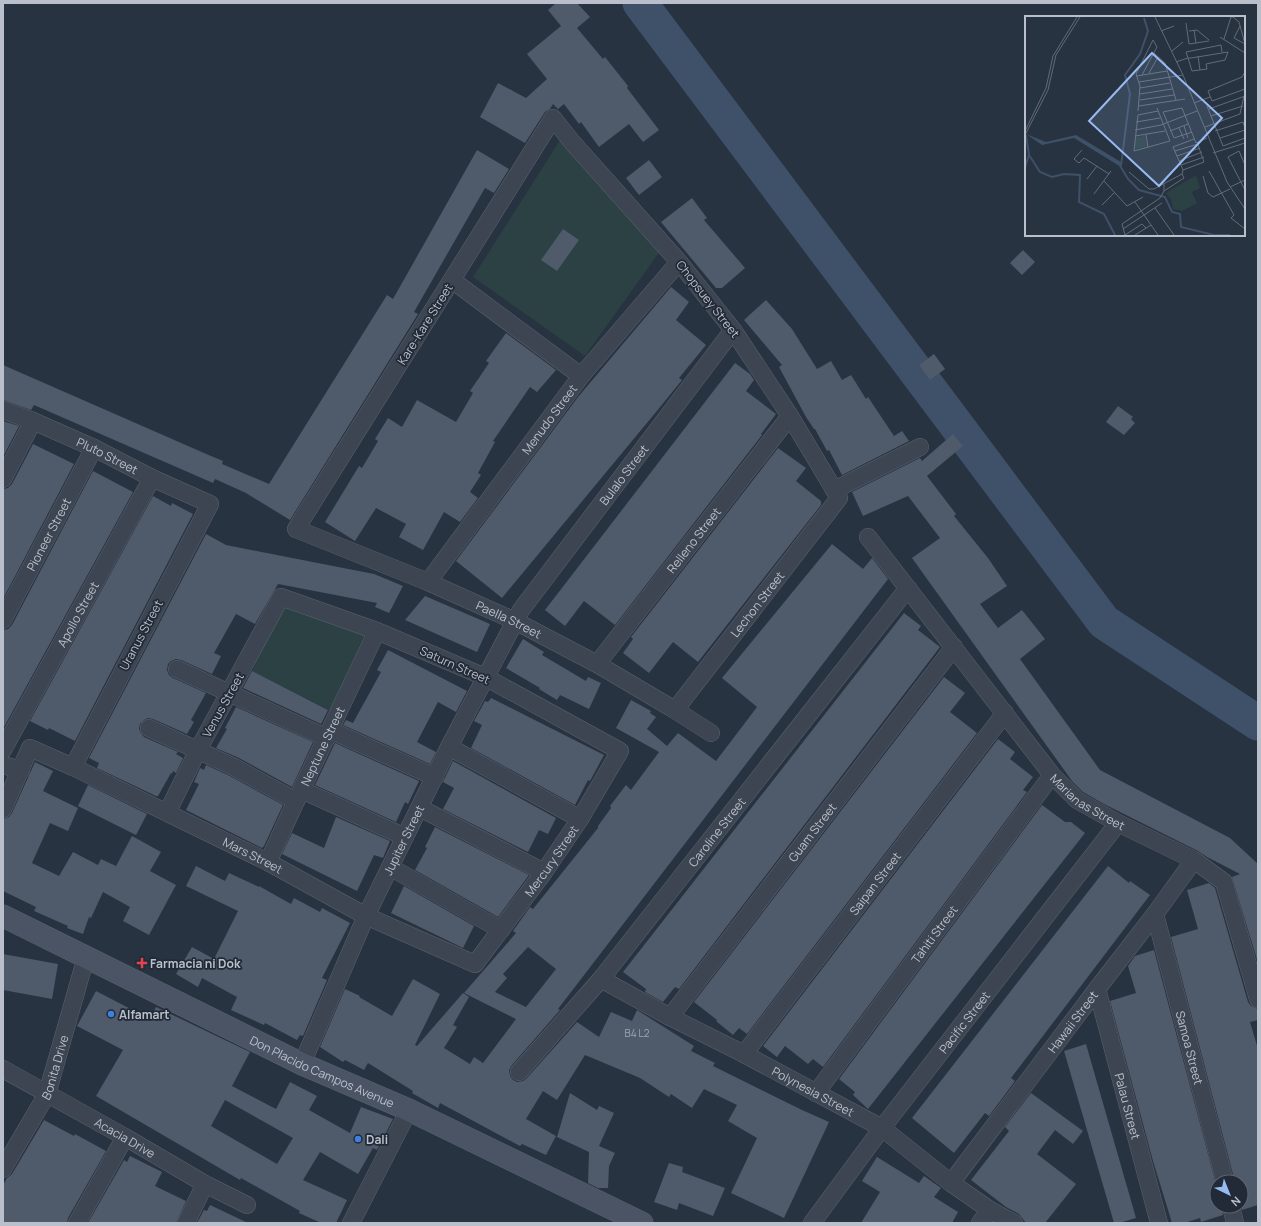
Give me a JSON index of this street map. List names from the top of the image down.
{
  "streets": {
    "main road": ["Don Placido Campos Avenue"],
    "street": [
      "Chopsuey Street",
      "Kare-Kare Street",
      "Menudo Street",
      "Pluto Street",
      "Bulalo Street",
      "Pioneer Street",
      "Relleno Street",
      "Lechon Street",
      "Apollo Street",
      "Paella Street",
      "Uranus Street",
      "Saturn Street",
      "Venus Street",
      "Neptune Street",
      "Marianas Street",
      "Caroline Street",
      "Guam Street",
      "Jupiter Street",
      "Mars Street",
      "Mercury Street",
      "Saipan Street",
      "Tahiti Street",
      "Pacific Street",
      "Hawaii Street",
      "Samoa Street",
      "Bonita Drive",
      "Polynesia Street",
      "Palau Street",
      "Acacia Drive"
    ]
  },
  "crossings": [
    ["Chopsuey Street", "Kare-Kare Street"],
    ["Chopsuey Street", "Menudo Street"],
    ["Chopsuey Street", "Bulalo Street"],
    ["Chopsuey Street", "Relleno Street"],
    ["Chopsuey Street", "Lechon Street"],
    ["Kare-Kare Street", "Paella Street"],
    ["Menudo Street", "Paella Street"],
    ["Pluto Street", "Pioneer Street"],
    ["Pluto Street", "Apollo Street"],
    ["Pluto Street", "Uranus Street"],
    ["Bulalo Street", "Paella Street"],
    ["Bulalo Street", "Jupiter Street"],
    ["Relleno Street", "Paella Street"],
    ["Lechon Street", "Paella Street"],
    ["Paella Street", "Jupiter Street"],
    ["Uranus Street", "Mars Street"],
    ["Saturn Street", "Venus Street"],
    ["Saturn Street", "Neptune Street"],
    ["Saturn Street", "Jupiter Street"],
    ["Saturn Street", "Mercury Street"],
    ["Venus Street", "Mars Street"],
    ["Neptune Street", "Mars Street"],
    ["Marianas Street", "Caroline Street"],
    ["Marianas Street", "Guam Street"],
    ["Marianas Street", "Saipan Street"],
    ["Marianas Street", "Tahiti Street"],
    ["Marianas Street", "Pacific Street"],
    ["Marianas Street", "Hawaii Street"],
    ["Caroline Street", "Polynesia Street"],
    ["Guam Street", "Polynesia Street"],
    ["Jupiter Street", "Mars Street"],
    ["Jupiter Street", "Don Placido Campos Avenue"],
    ["Mars Street", "Mercury Street"],
    ["Saipan Street", "Polynesia Street"],
    ["Tahiti Street", "Polynesia Street"],
    ["Pacific Street", "Polynesia Street"],
    ["Hawaii Street", "Samoa Street"],
    ["Hawaii Street", "Polynesia Street"],
    ["Hawaii Street", "Palau Street"],
    ["Bonita Drive", "Don Placido Campos Avenue"],
    ["Bonita Drive", "Acacia Drive"]
  ],
  "places": {
    "health": ["Farmacia ni Dok"],
    "other": ["Alfamart", "Dali"]
  },
  "house_numbers": ["B4 L2"],
  "north": "bottom right"
}
